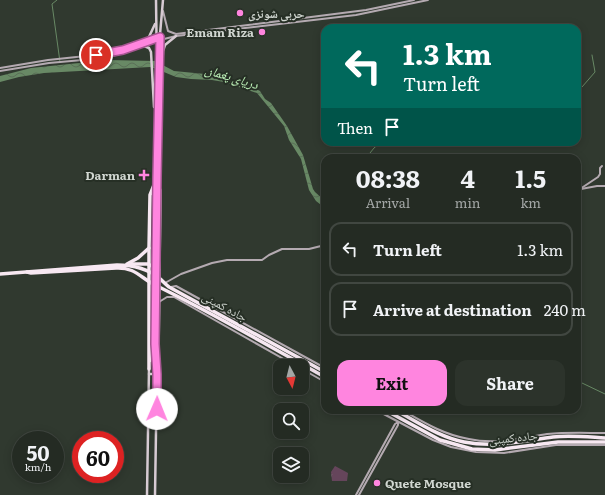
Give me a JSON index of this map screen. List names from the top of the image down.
{
  "streets": {
    "highway": ["جاده کمپنی"]
  },
  "water": ["دریای پغمان"],
  "places": {
    "other": ["حربی شونزی", "Emam Riza", "Quete Mosque"],
    "health": ["Darman"]
  },
  "north": "bottom",
  "page": {
    "turn": ["1.3 km", "Turn left"],
    "then": "Then",
    "eta": [
      "08:38",
      "Arrival",
      "4",
      "min",
      "1.5",
      "km"
    ],
    "list": [
      {
        "name": "Turn left",
        "value": "1.3 km"
      },
      {
        "name": "Arrive at destination",
        "value": "240 m"
      }
    ],
    "buttons": ["Exit", "Share"],
    "speed": "50 km/h",
    "limit": "60"
  }
}
